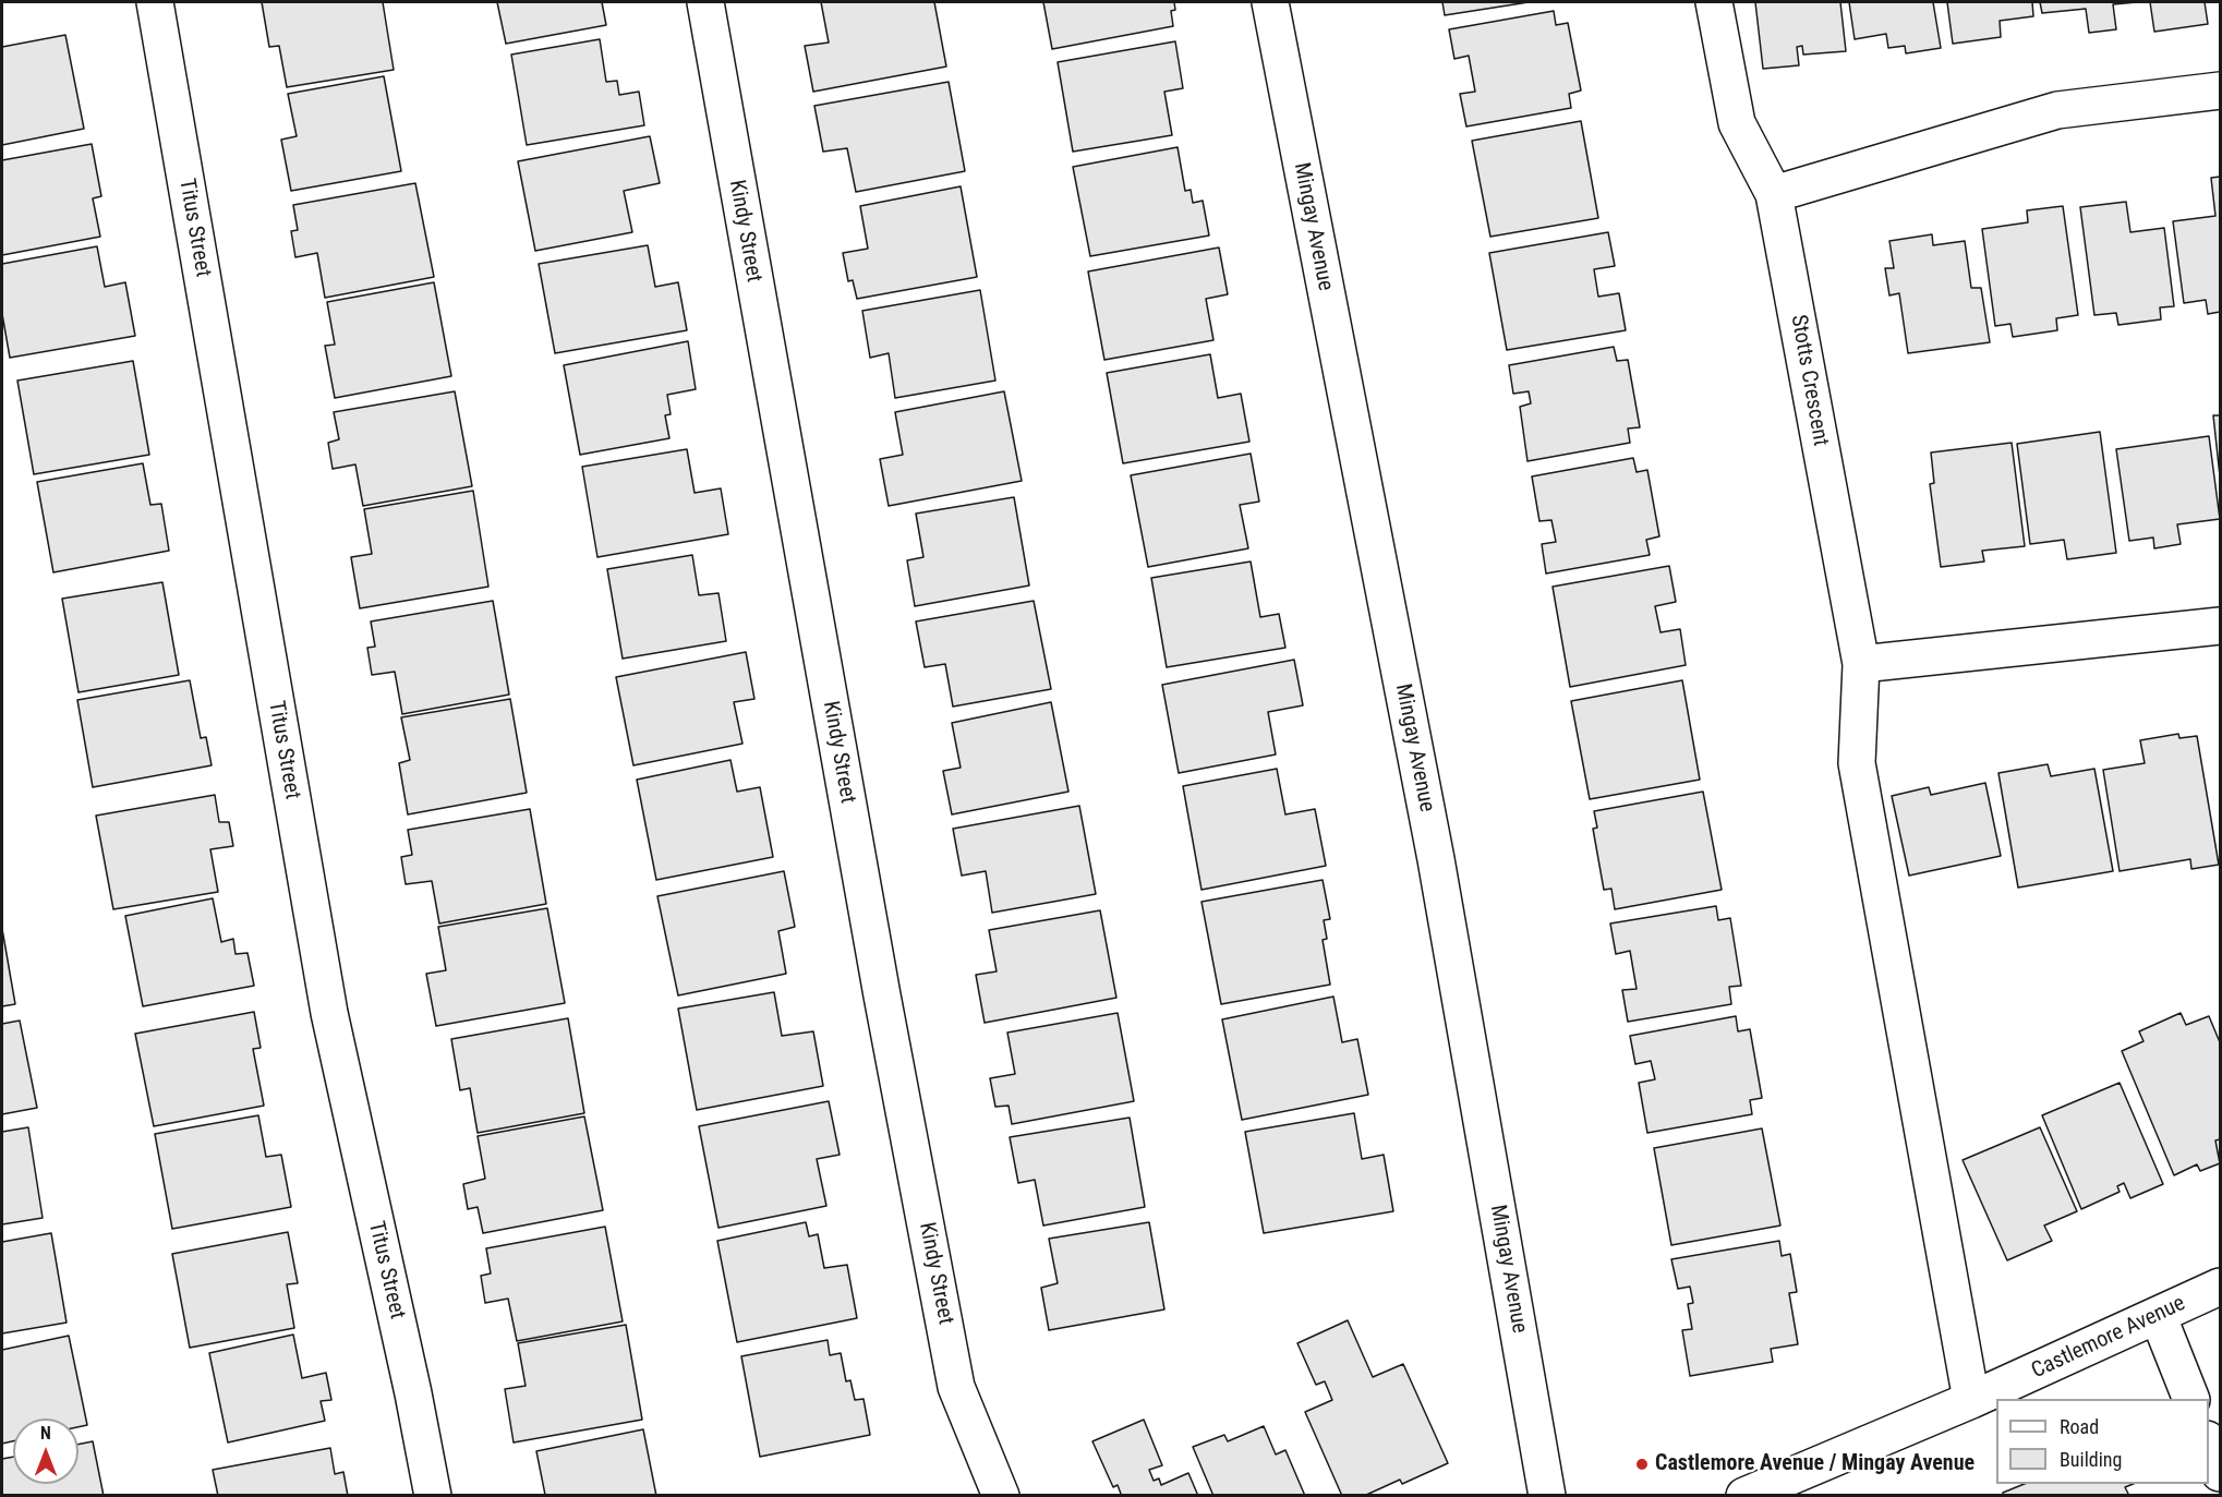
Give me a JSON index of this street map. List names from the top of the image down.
{
  "streets": {
    "street": [
      "Mingay Avenue",
      "Titus Street",
      "Kindy Street",
      "Stotts Crescent",
      "Castlemore Avenue"
    ]
  },
  "crossings": [
    ["Stotts Crescent", "Castlemore Avenue"]
  ],
  "places": ["Castlemore Avenue / Mingay Avenue"],
  "legend": ["Road", "Building"],
  "north": "top"
}
